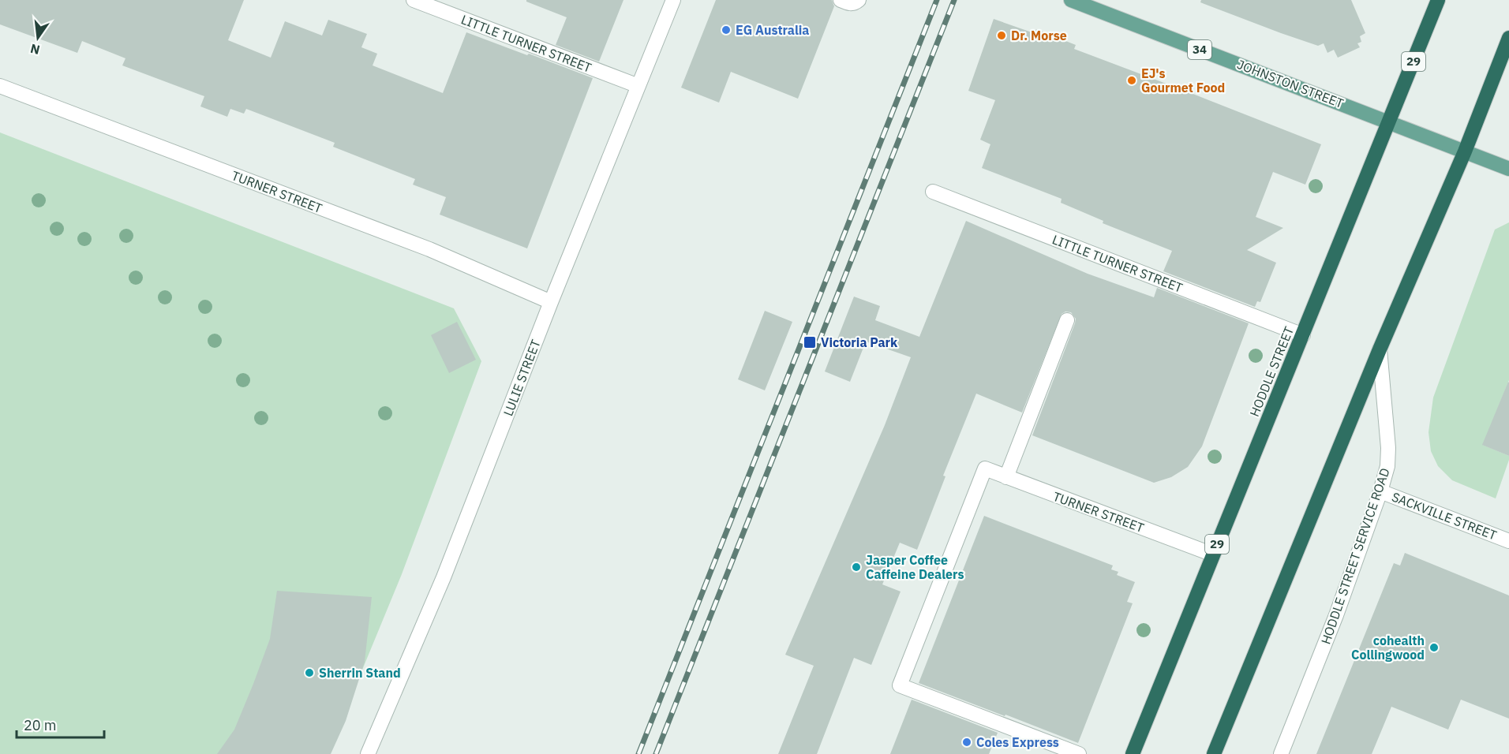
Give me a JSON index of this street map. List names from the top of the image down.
{
  "streets": {
    "highway": ["29", "HODDLE STREET"],
    "main road": ["34", "JOHNSTON STREET"],
    "street": [
      "LITTLE TURNER STREET",
      "TURNER STREET",
      "LULIE STREET",
      "SACKVILLE STREET",
      "HODDLE STREET SERVICE ROAD"
    ]
  },
  "crossings": [
    ["LITTLE TURNER STREET", "HODDLE STREET"],
    ["LITTLE TURNER STREET", "LULIE STREET"],
    ["JOHNSTON STREET", "HODDLE STREET"],
    ["TURNER STREET", "HODDLE STREET"],
    ["TURNER STREET", "LULIE STREET"],
    ["SACKVILLE STREET", "HODDLE STREET SERVICE ROAD"]
  ],
  "places": {
    "other": [
      "EG Australia",
      "Dr. Morse",
      "EJ's Gourmet Food",
      "Jasper Coffee Caffeine Dealers",
      "cohealth Collingwood",
      "Sherrin Stand",
      "Coles Express"
    ],
    "transit": ["Victoria Park"]
  },
  "scale_bar": "20 m",
  "north": "bottom"
}
